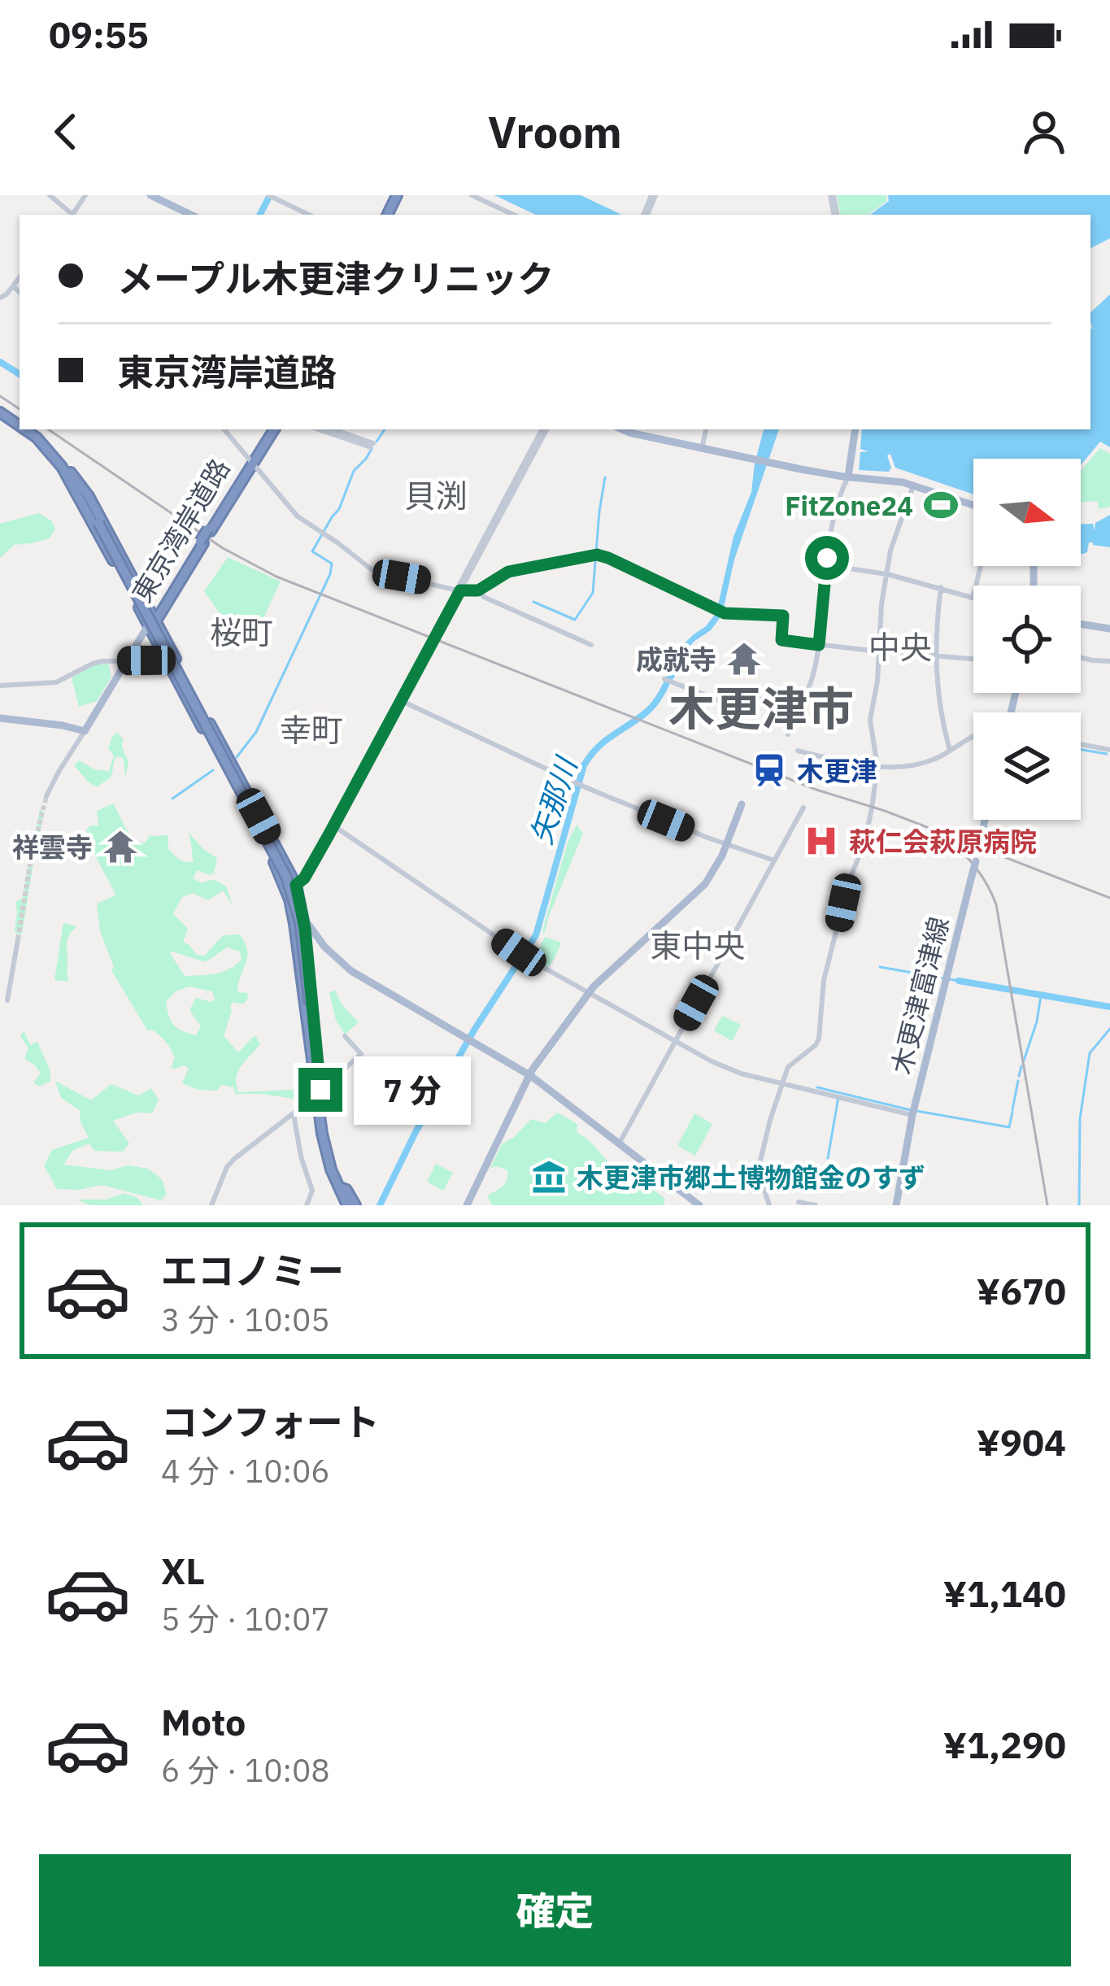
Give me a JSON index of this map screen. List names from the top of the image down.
{
  "streets": {
    "highway": ["東京湾岸道路"],
    "main road": ["木更津富津線"]
  },
  "districts": [
    "貝渕",
    "桜町",
    "中央",
    "木更津市",
    "幸町",
    "東中央"
  ],
  "water": ["矢那川"],
  "places": {
    "sports": ["FitZone24"],
    "temple": ["成就寺", "祥雲寺"],
    "station": ["木更津"],
    "hospital": ["萩仁会萩原病院"],
    "museum": ["木更津市郷土博物館金のすず"]
  },
  "north": "right",
  "page": {
    "status": "09:55",
    "header": "Vroom",
    "banner": ["メープル木更津クリニック", "東京湾岸道路"],
    "bubble": "7 分",
    "list": [
      {
        "name": "エコノミー",
        "note": "3 分 · 10:05",
        "value": "¥670"
      },
      {
        "name": "コンフォート",
        "note": "4 分 · 10:06",
        "value": "¥904"
      },
      {
        "name": "XL",
        "note": "5 分 · 10:07",
        "value": "¥1,140"
      },
      {
        "name": "Moto",
        "note": "6 分 · 10:08",
        "value": "¥1,290"
      }
    ],
    "buttons": "確定"
  }
}
